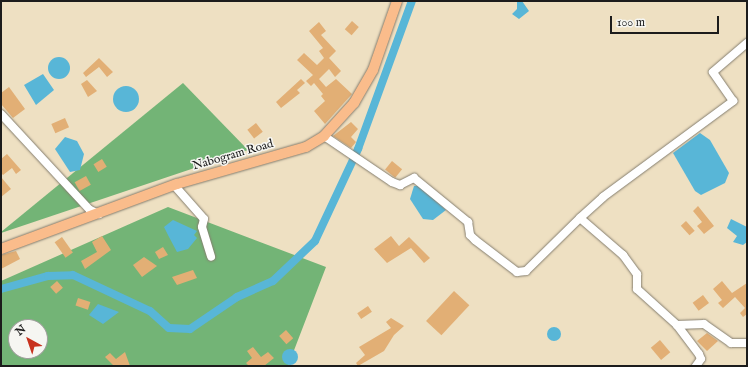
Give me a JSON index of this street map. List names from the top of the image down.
{
  "streets": {
    "main road": ["Nabogram Road"]
  },
  "scale_bar": "100 m",
  "north": "top left"
}
